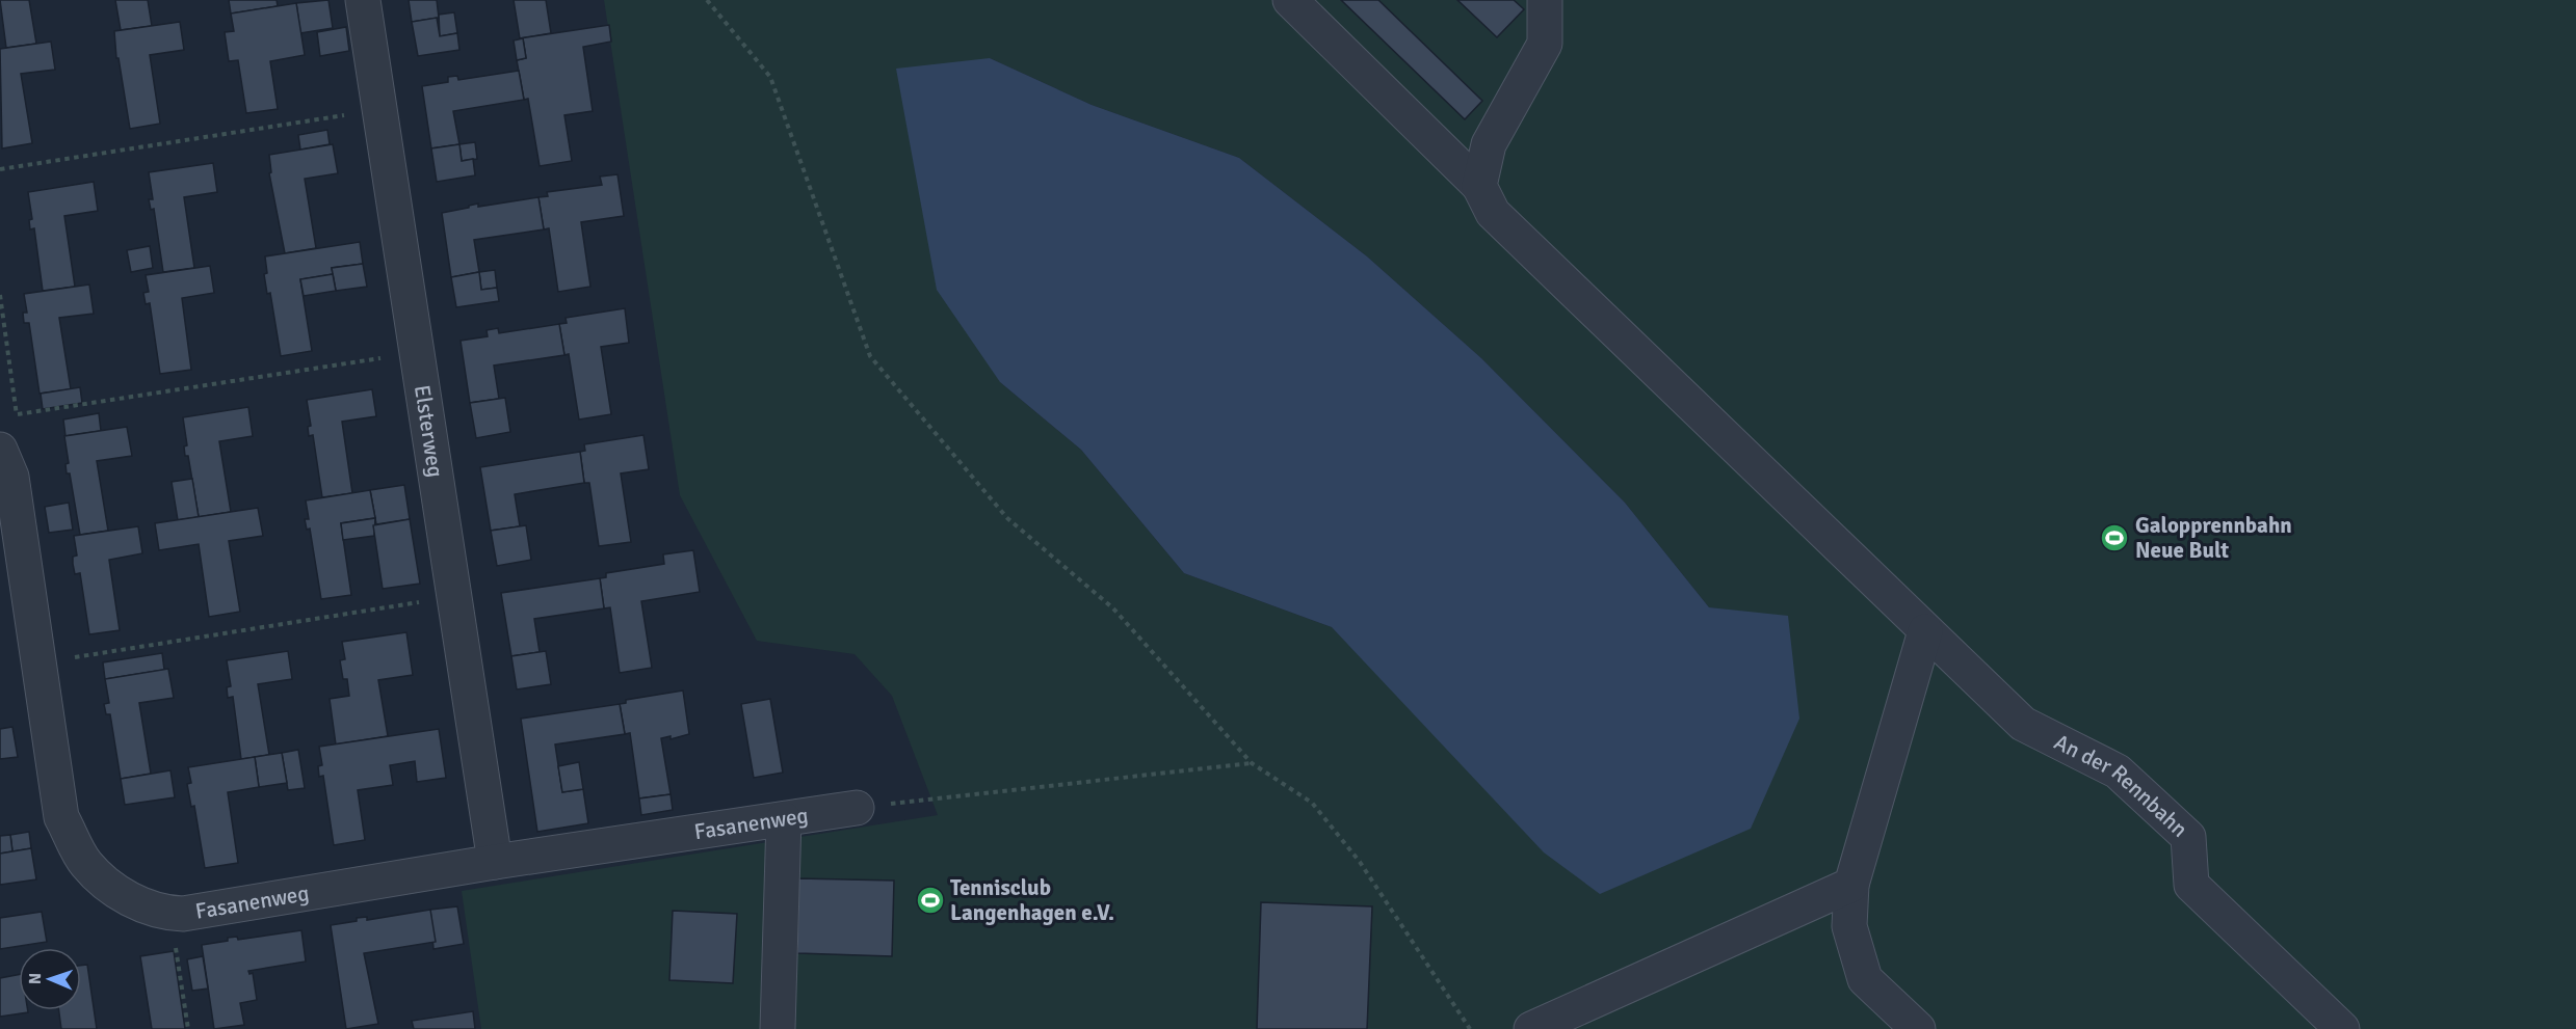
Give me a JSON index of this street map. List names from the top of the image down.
{
  "streets": {
    "street": ["Elsterweg", "An der Rennbahn", "Fasanenweg"]
  },
  "crossings": [
    ["Elsterweg", "Fasanenweg"]
  ],
  "places": {
    "sports": ["Galopprennbahn Neue Bult", "Tennisclub Langenhagen e.V."]
  },
  "north": "left"
}
